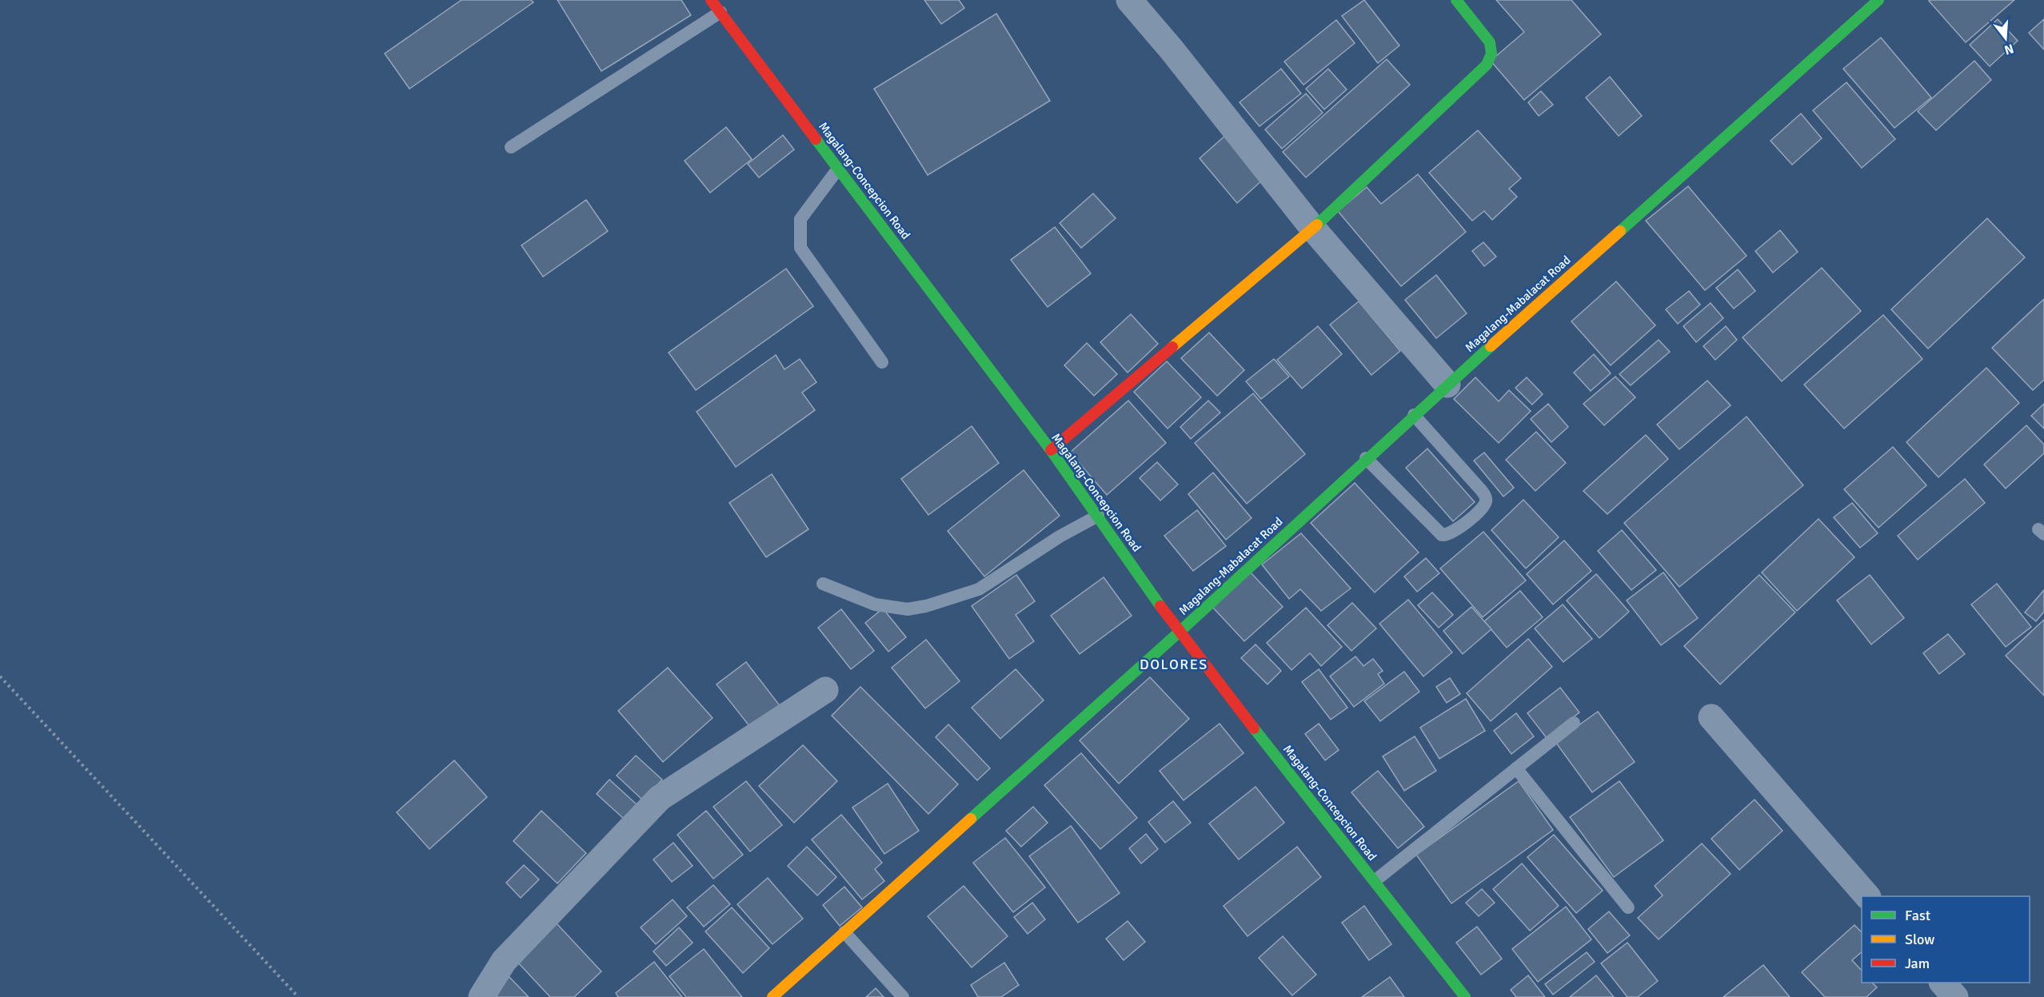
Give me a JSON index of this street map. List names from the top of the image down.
{
  "streets": {
    "main road": ["Magalang-Concepcion Road", "Magalang-Mabalacat Road"]
  },
  "crossings": [
    ["Magalang-Concepcion Road", "Magalang-Mabalacat Road"]
  ],
  "districts": ["DOLORES"],
  "legend": ["Fast", "Slow", "Jam"],
  "north": "bottom"
}
